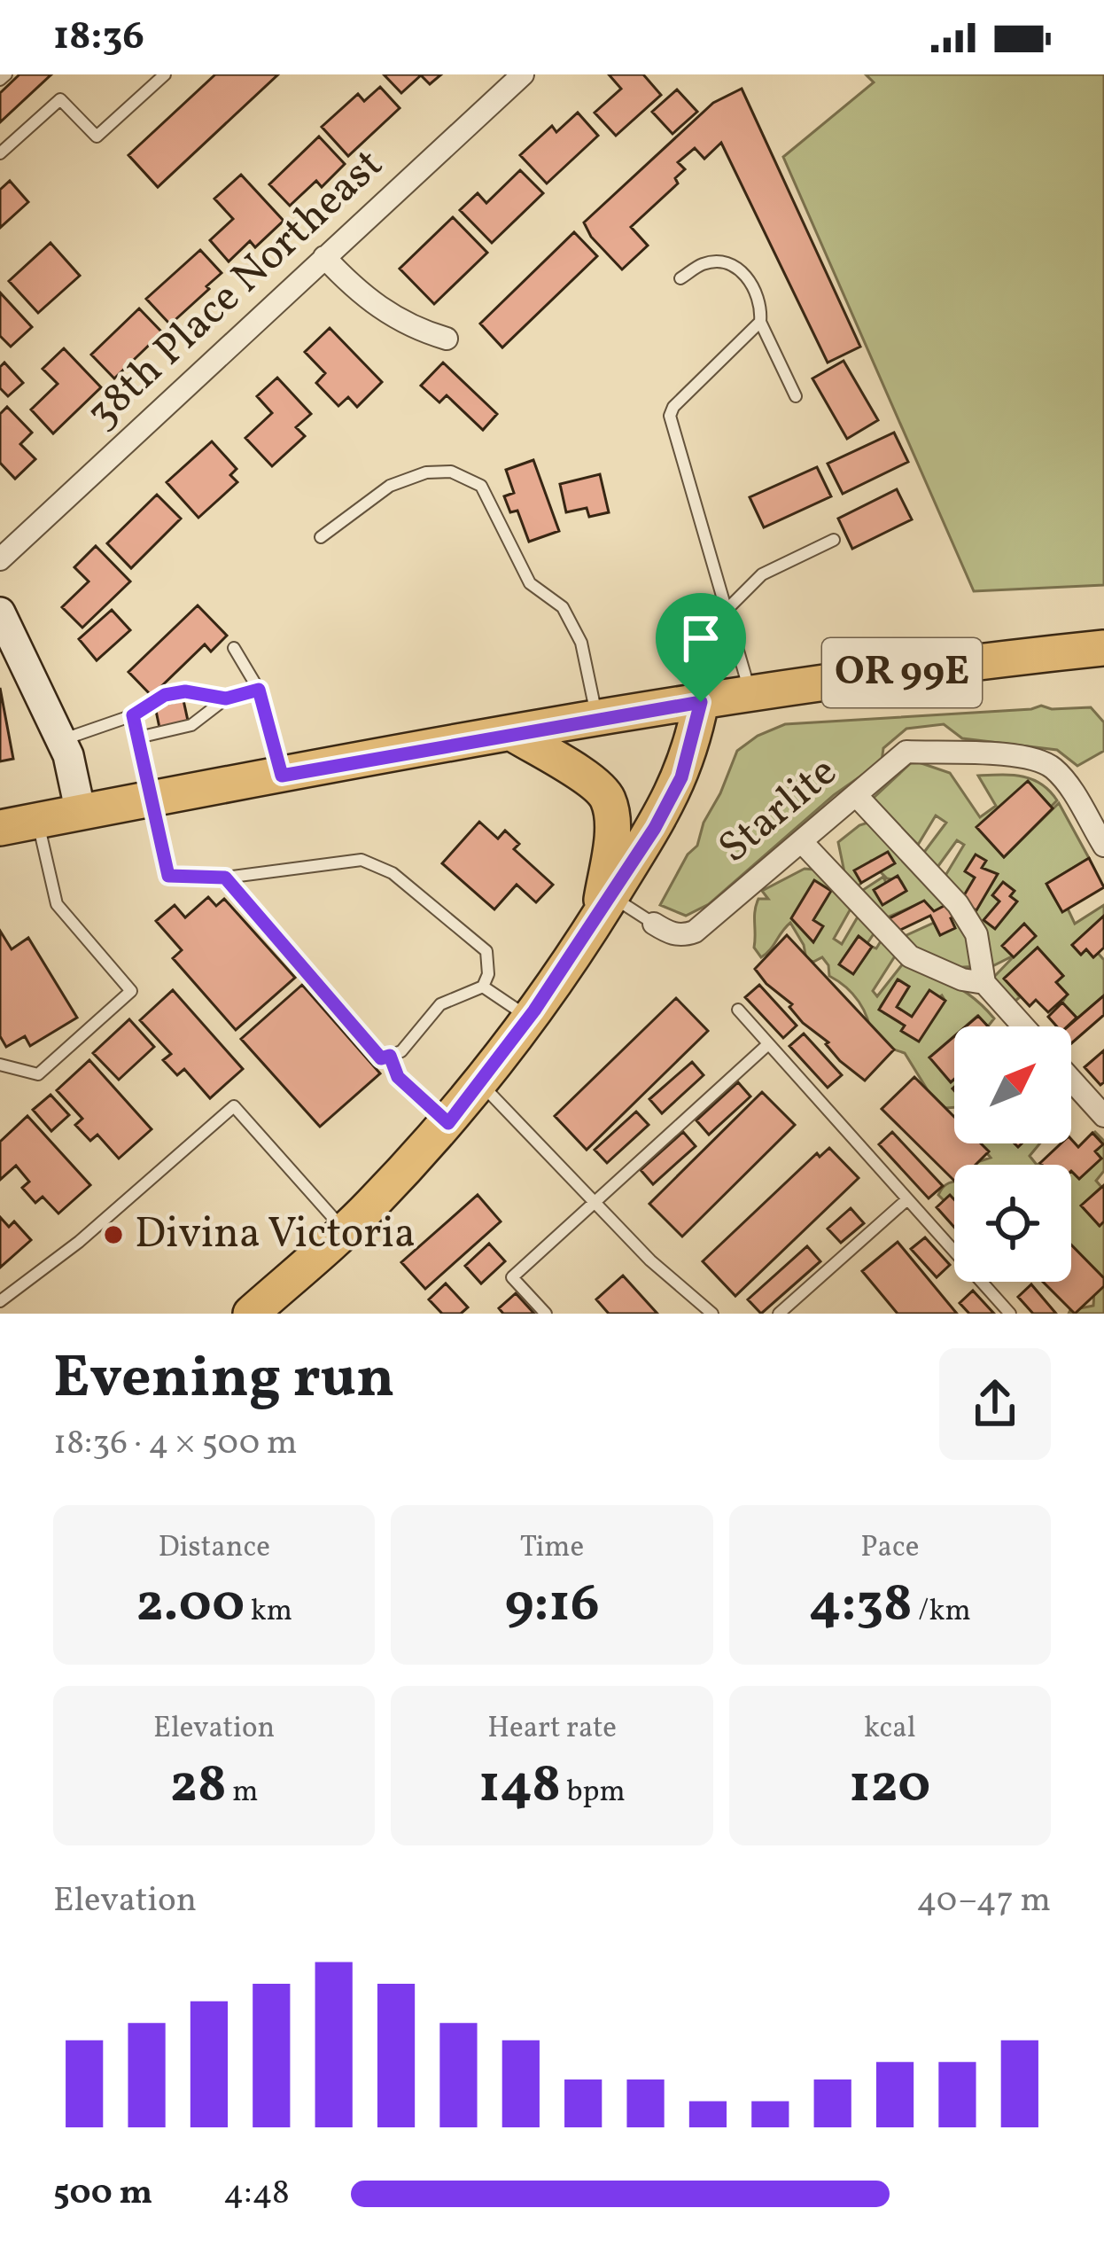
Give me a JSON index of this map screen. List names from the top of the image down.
{
  "streets": {
    "main road": ["OR 99E"],
    "street": ["38th Place Northeast", "Starlite"]
  },
  "places": ["Divina Victoria"],
  "north": "top right",
  "page": {
    "status": "18:36",
    "heading": ["Evening run", "18:36 · 4 × 500 m"],
    "stats": [
      ["Distance", "2.00 km"],
      ["Time", "9:16"],
      ["Pace", "4:38 /km"],
      ["Elevation", "28 m"],
      ["Heart rate", "148 bpm"],
      ["kcal", "120"]
    ],
    "chart": ["Elevation", "40–47 m"],
    "list": [
      {
        "name": "500 m",
        "note": "4:48"
      }
    ]
  }
}
